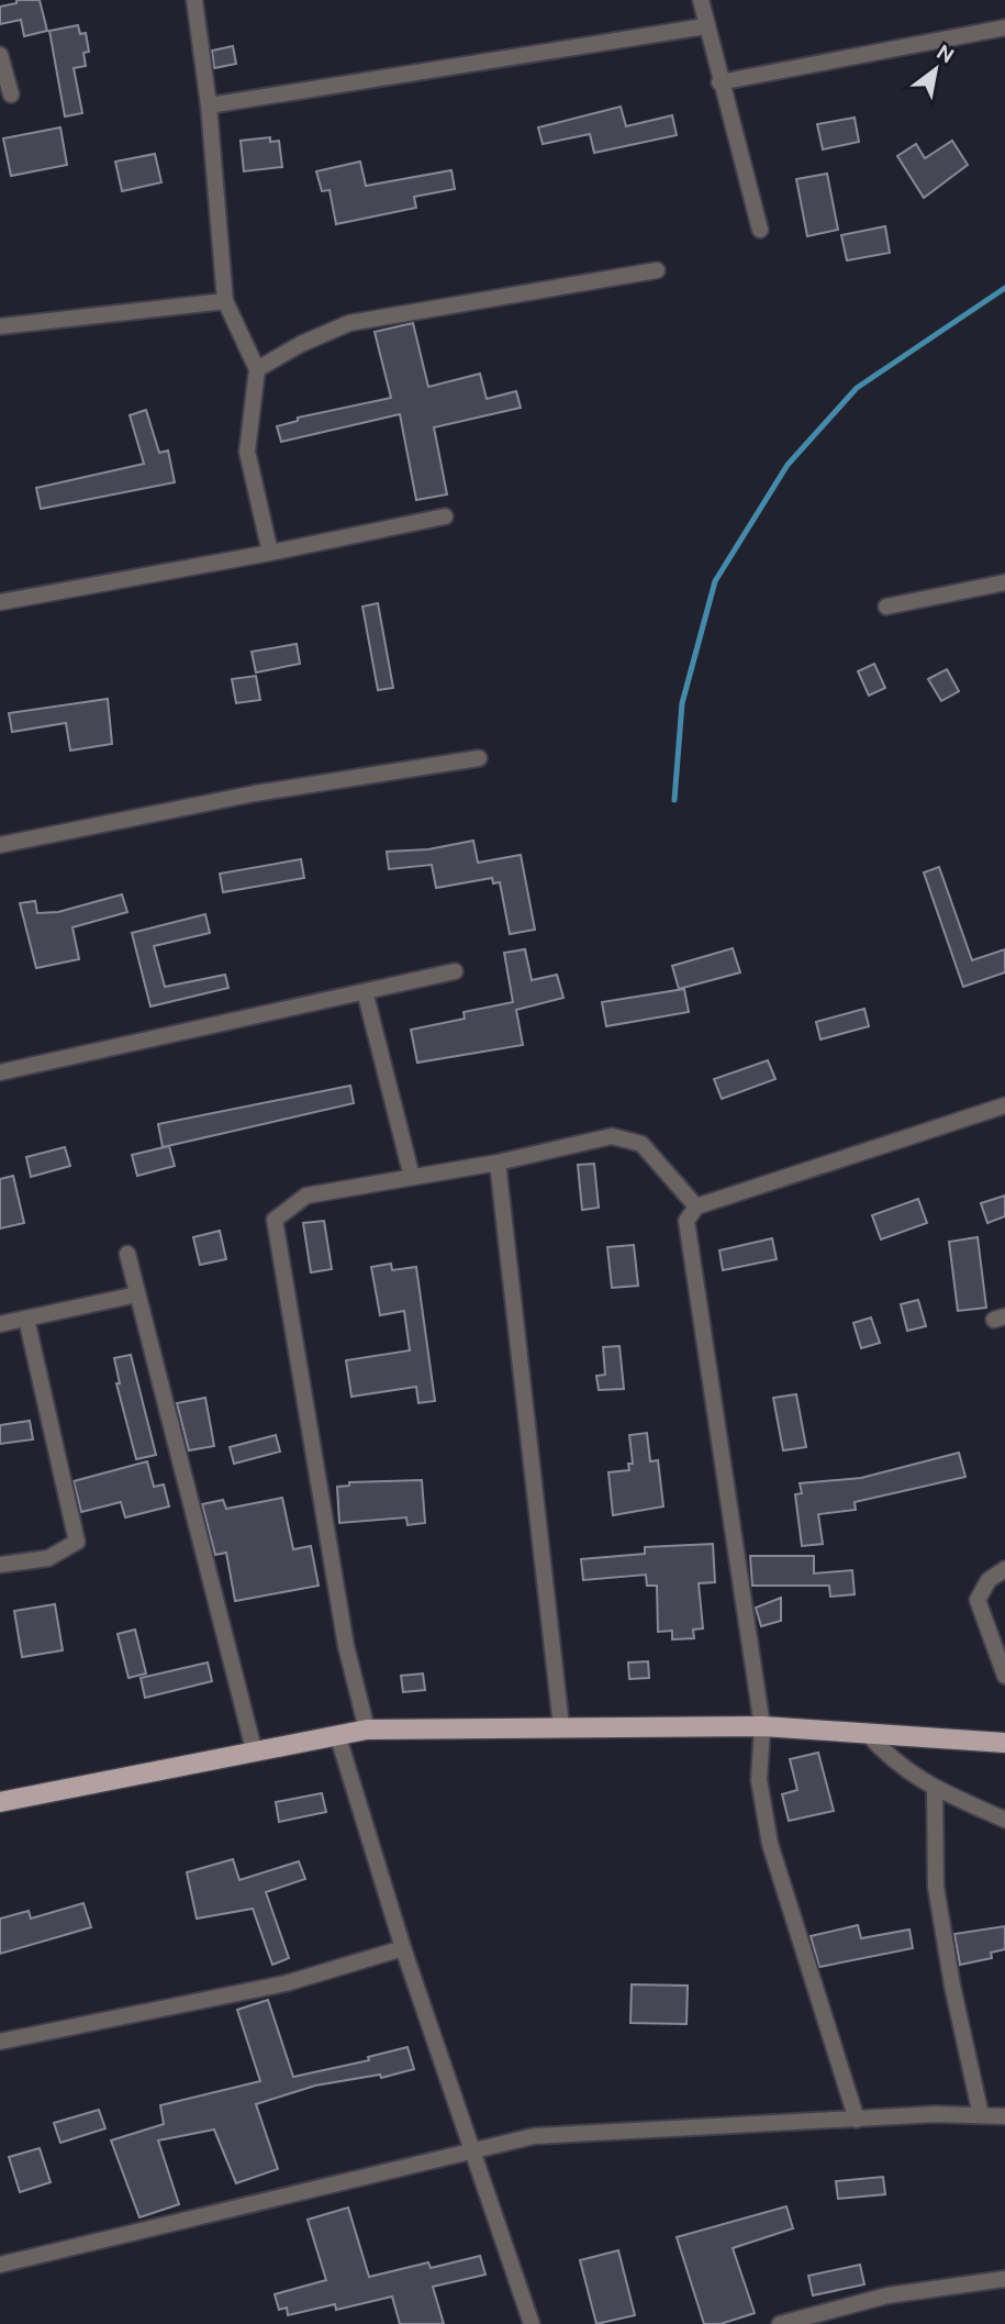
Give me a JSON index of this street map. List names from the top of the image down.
{
  "north": "top right"
}
